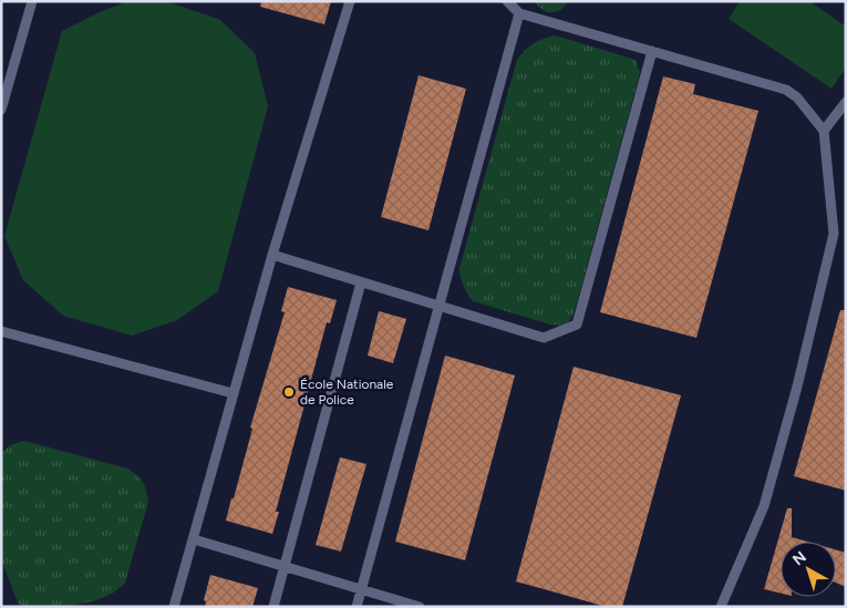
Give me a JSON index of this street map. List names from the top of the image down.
{
  "places": ["École Nationale de Police"],
  "north": "top left"
}
